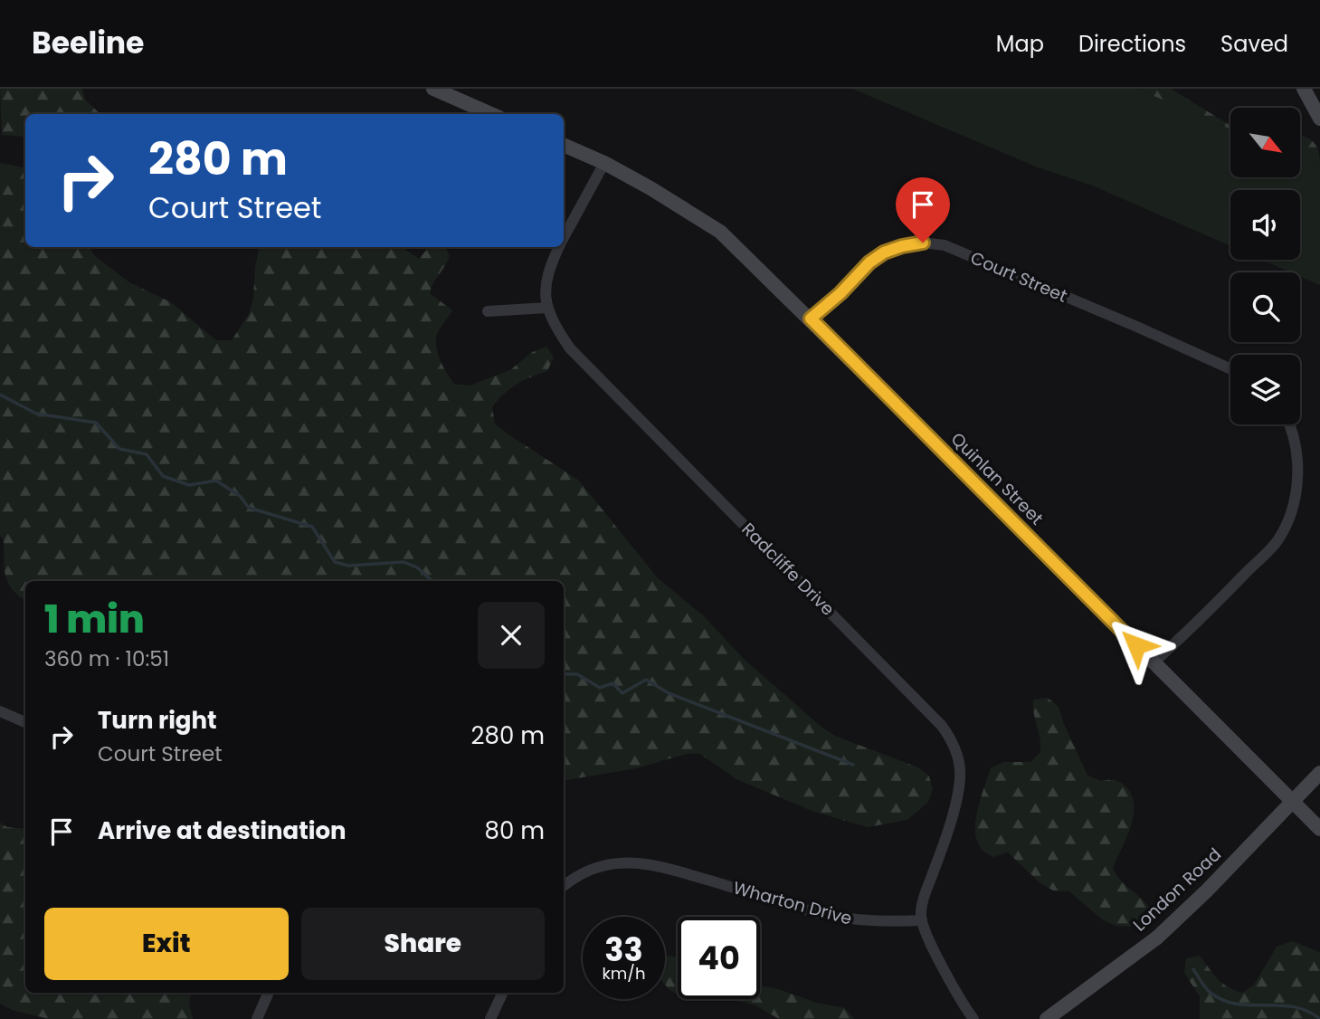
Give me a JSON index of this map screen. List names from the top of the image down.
{
  "streets": {
    "street": [
      "Court Street",
      "Quinlan Street",
      "Radcliffe Drive",
      "London Road",
      "Wharton Drive"
    ]
  },
  "crossings": [
    ["Court Street", "Quinlan Street"],
    ["Quinlan Street", "Radcliffe Drive"],
    ["Quinlan Street", "London Road"],
    ["Radcliffe Drive", "Wharton Drive"]
  ],
  "north": "bottom right",
  "page": {
    "header": "Beeline",
    "nav": ["Map", "Directions", "Saved"],
    "turn": ["280 m", "Court Street"],
    "heading": ["1 min", "360 m · 10:51"],
    "list": [
      {
        "name": "Turn right",
        "note": "Court Street",
        "value": "280 m"
      },
      {
        "name": "Arrive at destination",
        "value": "80 m"
      }
    ],
    "buttons": ["Exit", "Share"],
    "speed": "33 km/h",
    "limit": "40"
  }
}
